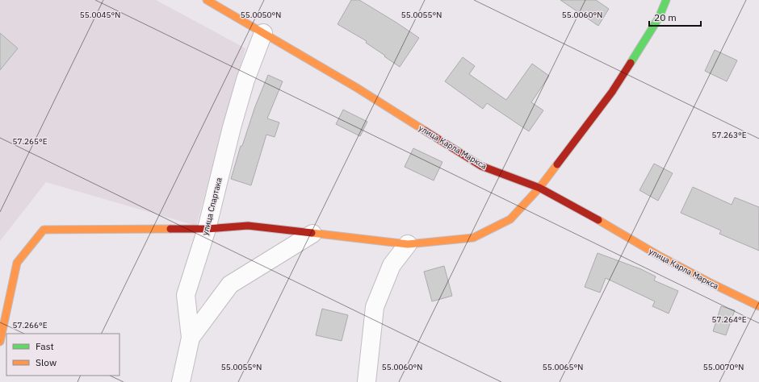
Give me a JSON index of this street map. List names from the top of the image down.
{
  "streets": {
    "street": ["улица Карла Маркса", "улица Спартака"]
  },
  "crossings": [
    ["улица Карла Маркса", "улица Спартака"]
  ],
  "legend": ["Fast", "Slow"],
  "scale_bar": "20 m",
  "coordinates": [
    "55.0055°N",
    "55.0045°N",
    "55.0050°N",
    "55.0060°N",
    "57.263°E",
    "57.265°E",
    "57.264°E",
    "57.266°E",
    "55.0065°N",
    "55.0070°N"
  ]
}
